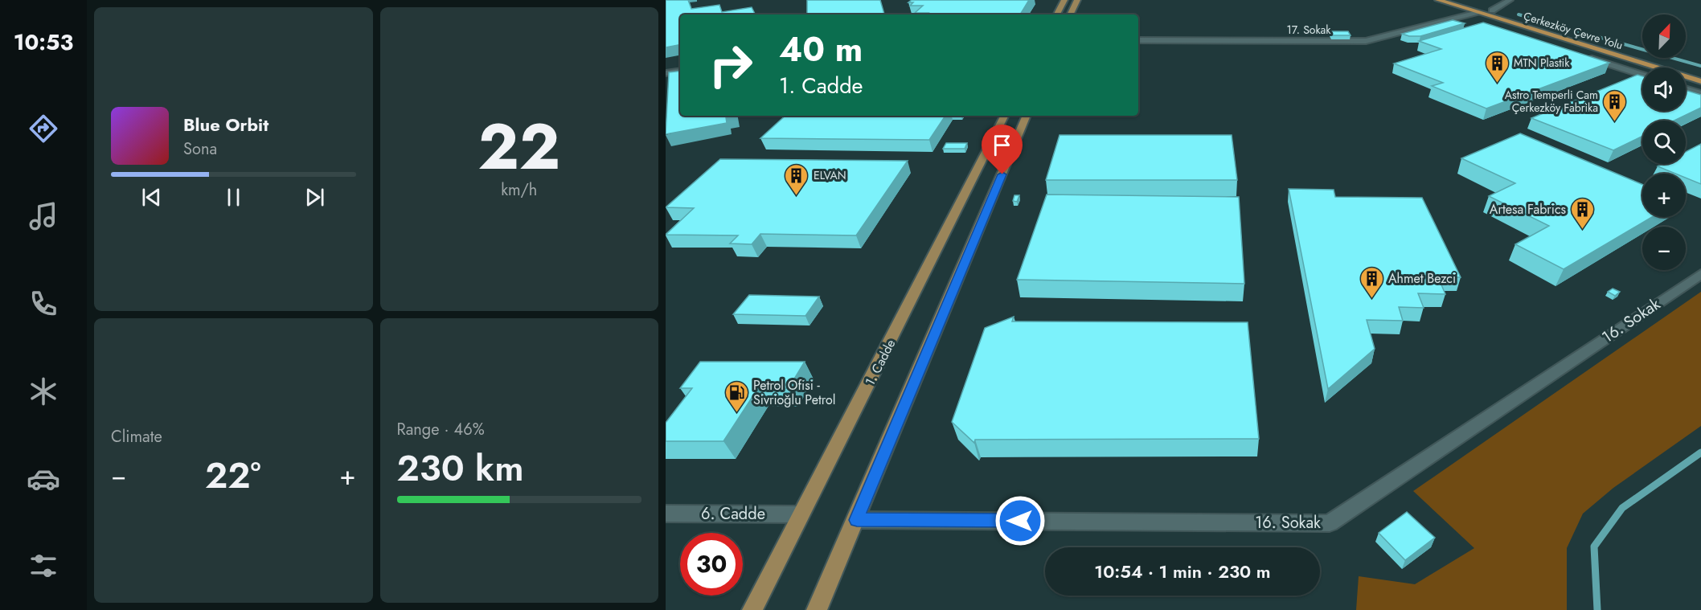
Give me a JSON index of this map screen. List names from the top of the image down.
{
  "streets": {
    "highway": ["Çerkezköy Çevre Yolu"],
    "main road": ["1. Cadde"],
    "street": ["17. Sokak", "16. Sokak", "6. Cadde"]
  },
  "crossings": [
    ["17. Sokak", "Çerkezköy Çevre Yolu"],
    ["1. Cadde", "6. Cadde"]
  ],
  "places": {
    "building": [
      "MTN Plastik",
      "Astro Temperli Cam Çerkezköy Fabrika",
      "ELVAN",
      "Artesa Fabrics",
      "Ahmet Bezci"
    ],
    "fuel station": ["Petrol Ofisi - Sivrioğlu Petrol"]
  },
  "north": "top right",
  "page": {
    "tabs": "10:53",
    "tile": [
      ["22", "km/h"],
      "Climate",
      ["Range · 46%", "230 km"]
    ],
    "map_buttons": ["+", "−"],
    "turn": ["40 m", "1. Cadde"],
    "song": ["Blue Orbit", "Sona"],
    "heat": ["−", "22°", "+"],
    "limit": "30",
    "trip": "10:54 · 1 min · 230 m"
  }
}
